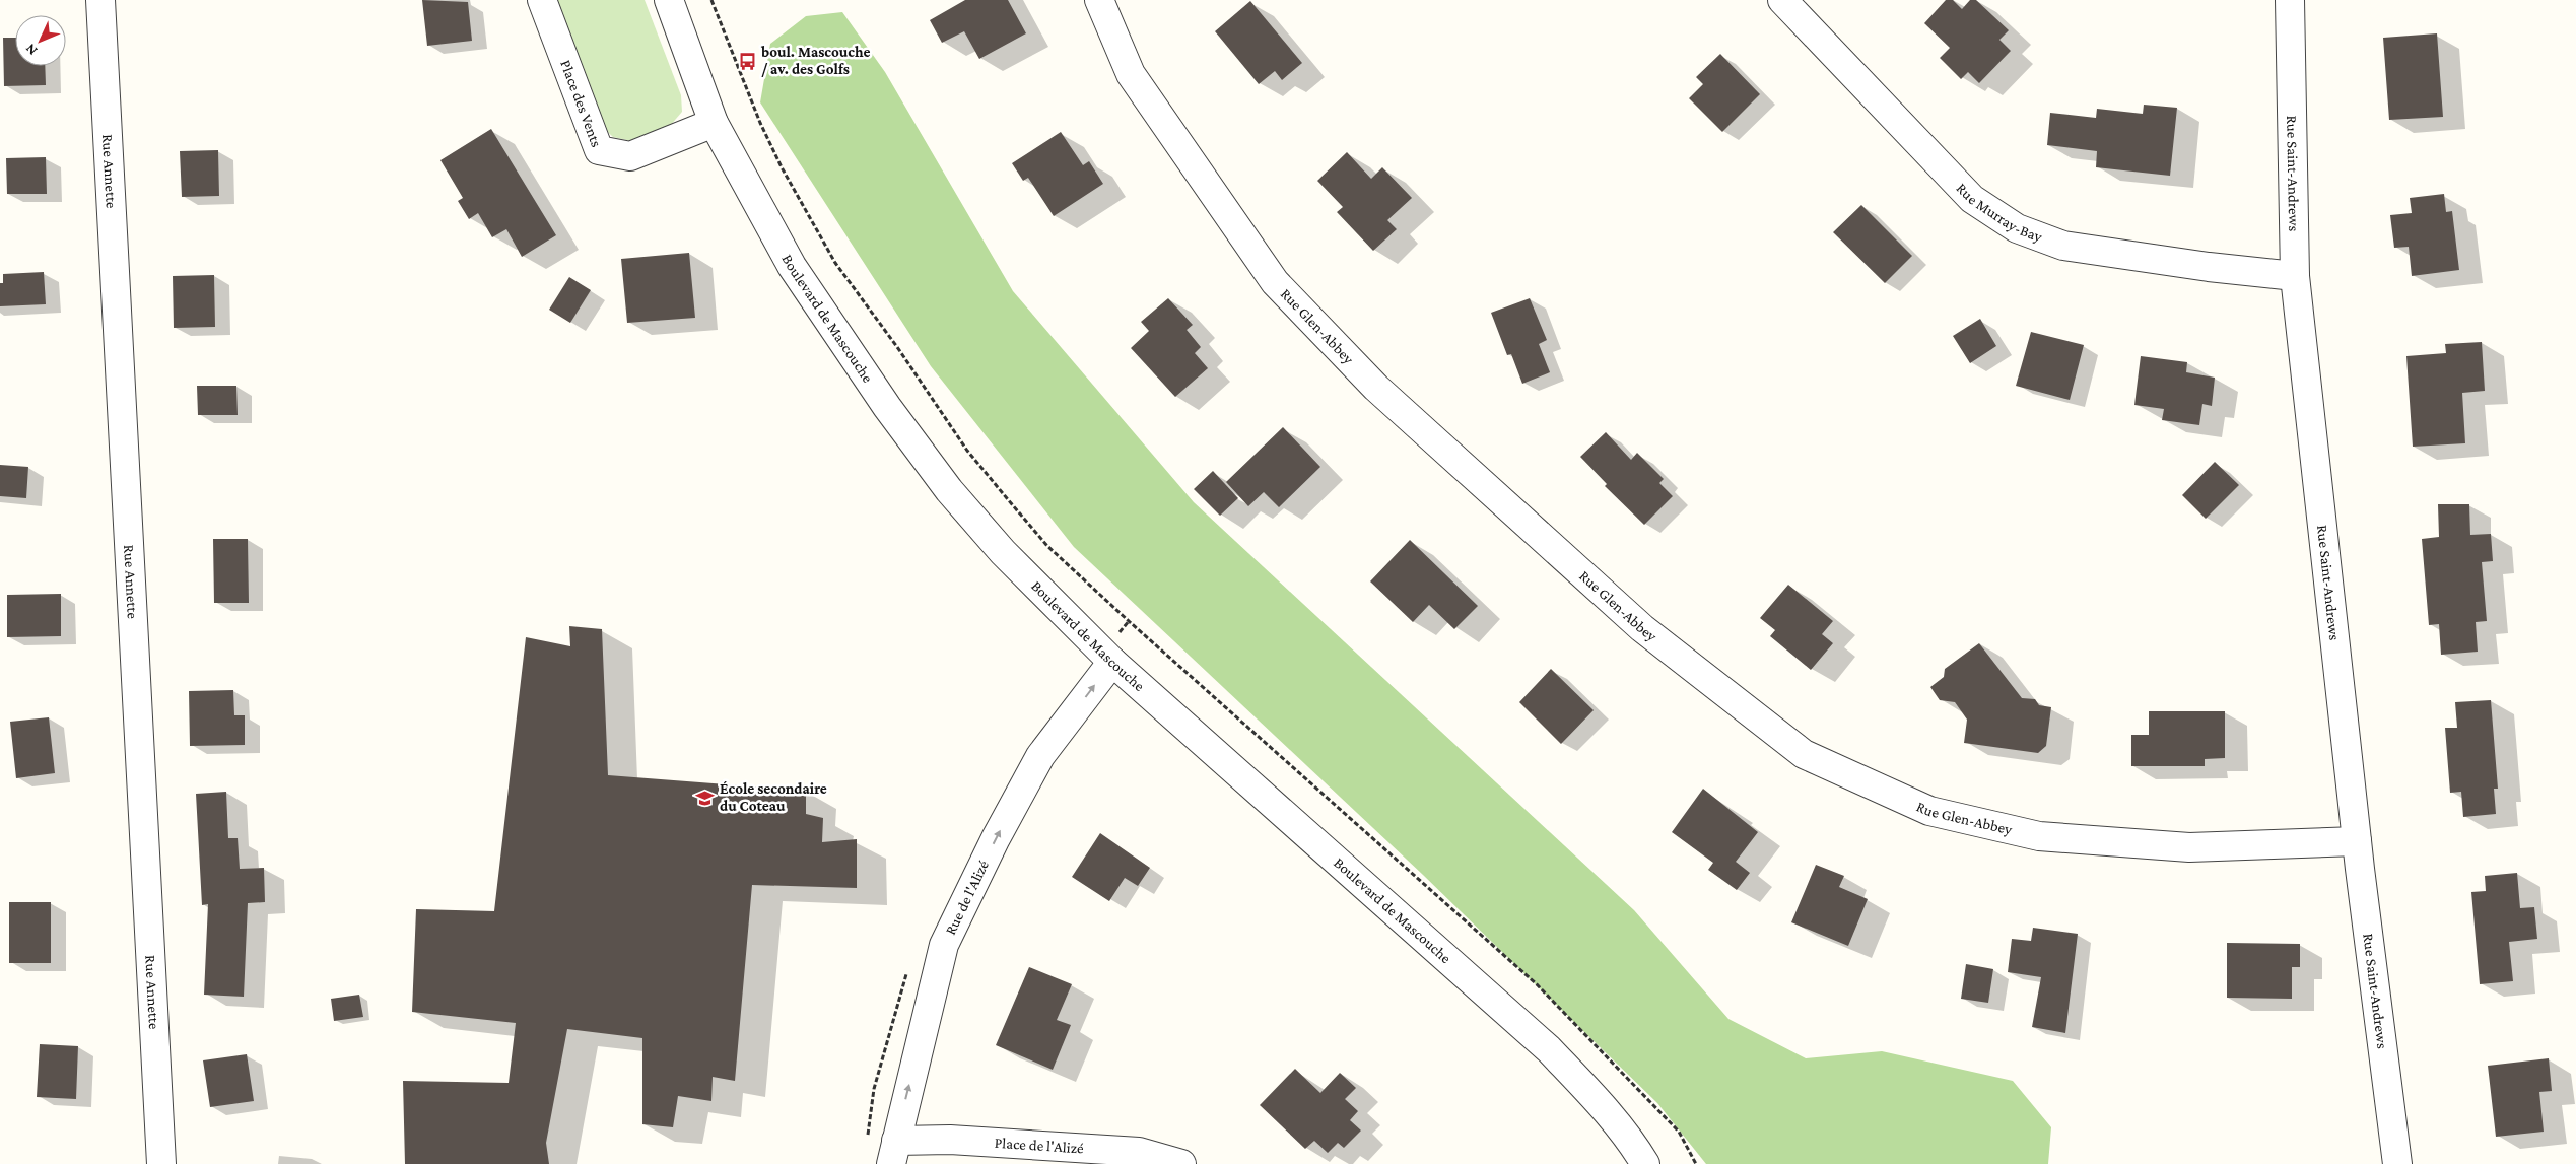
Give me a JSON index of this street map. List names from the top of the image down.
{
  "streets": {
    "street": [
      "Place des Vents",
      "Rue Annette",
      "Rue Saint-Andrews",
      "Rue Murray-Bay",
      "Boulevard de Mascouche",
      "Rue Glen-Abbey",
      "Rue de l'Alizé",
      "Place de l'Alizé"
    ]
  },
  "crossings": [
    ["Place des Vents", "Boulevard de Mascouche"],
    ["Rue Saint-Andrews", "Rue Murray-Bay"],
    ["Rue Saint-Andrews", "Rue Glen-Abbey"],
    ["Boulevard de Mascouche", "Rue de l'Alizé"],
    ["Rue de l'Alizé", "Place de l'Alizé"]
  ],
  "one_way": ["Rue de l'Alizé"],
  "places": {
    "bus stop": ["boul. Mascouche / av. des Golfs"],
    "school or university": ["École secondaire du Coteau"]
  },
  "north": "bottom left"
}
